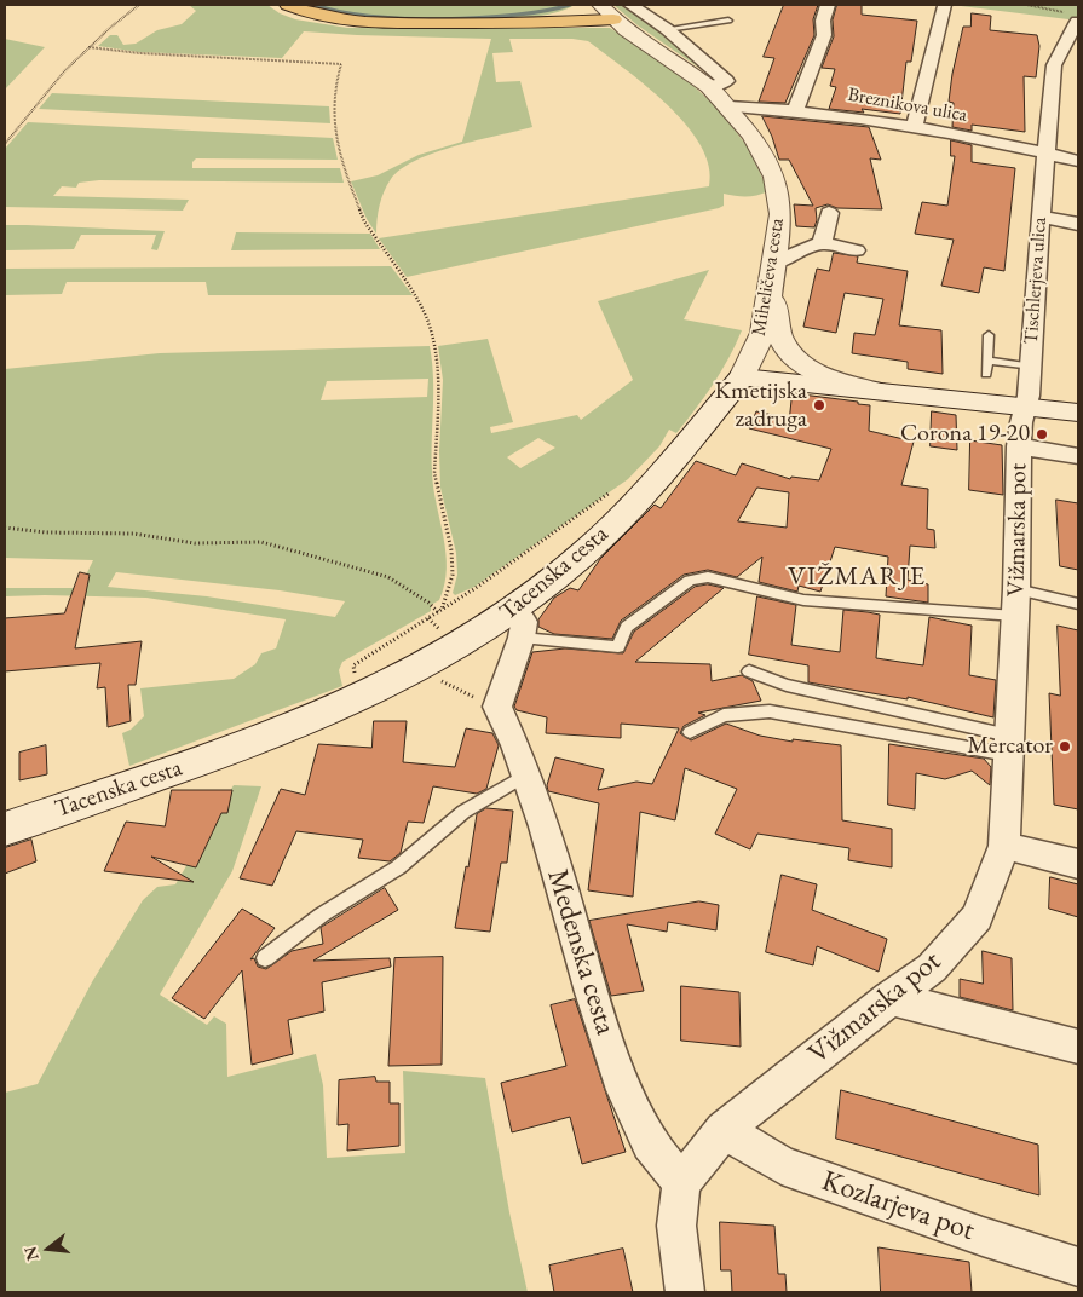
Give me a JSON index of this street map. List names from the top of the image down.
{
  "streets": {
    "main road": ["Miheličeva cesta", "Tacenska cesta"],
    "street": [
      "Breznikova ulica",
      "Tischlerjeva ulica",
      "Vižmarska pot",
      "Medenska cesta",
      "Kozlarjeva pot"
    ]
  },
  "crossings": [
    ["Breznikova ulica", "Miheličeva cesta"],
    ["Breznikova ulica", "Tischlerjeva ulica"],
    ["Miheličeva cesta", "Tacenska cesta"],
    ["Tischlerjeva ulica", "Vižmarska pot"],
    ["Vižmarska pot", "Tacenska cesta"],
    ["Vižmarska pot", "Medenska cesta"],
    ["Vižmarska pot", "Kozlarjeva pot"],
    ["Tacenska cesta", "Medenska cesta"]
  ],
  "districts": ["VIŽMARJE"],
  "places": ["Kmetijska zadruga", "Corona 19-20", "Mercator"],
  "north": "left"
}
